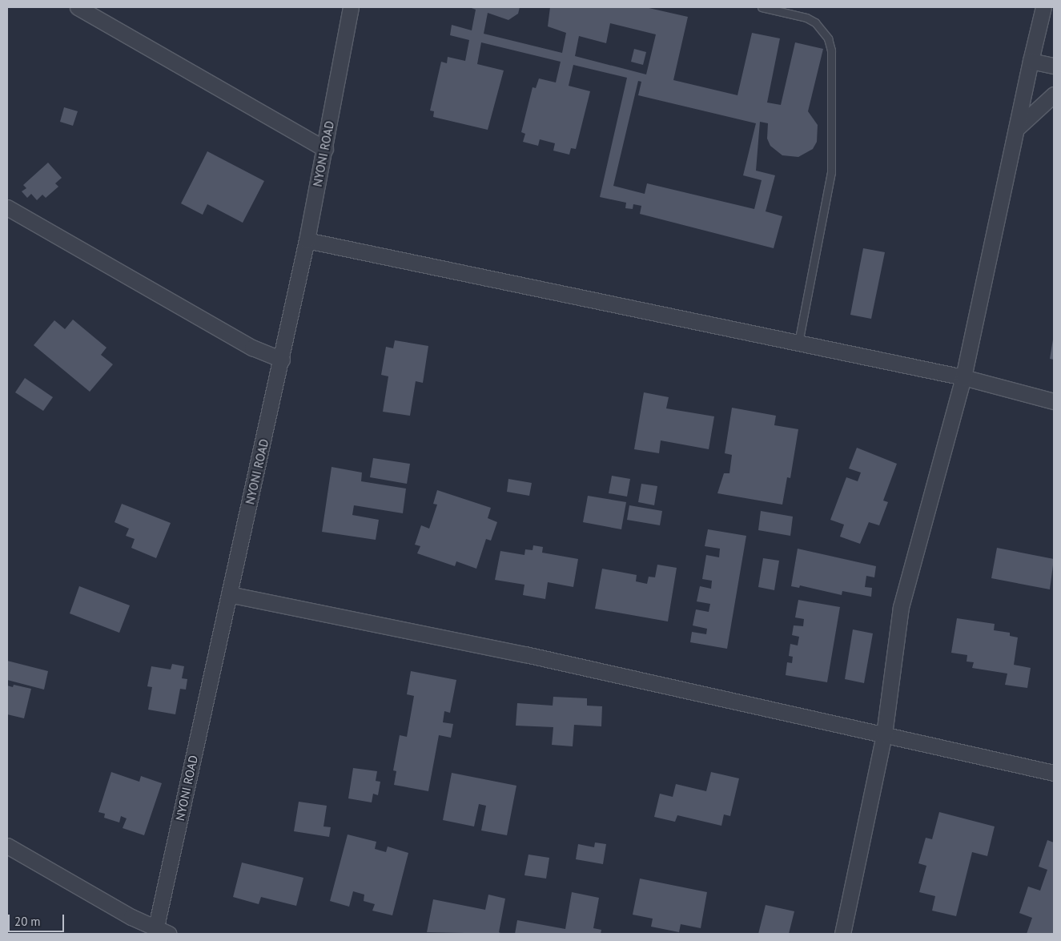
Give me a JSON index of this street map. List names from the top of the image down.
{
  "streets": {
    "street": ["NYONI ROAD"]
  },
  "scale_bar": "20 m"
}
